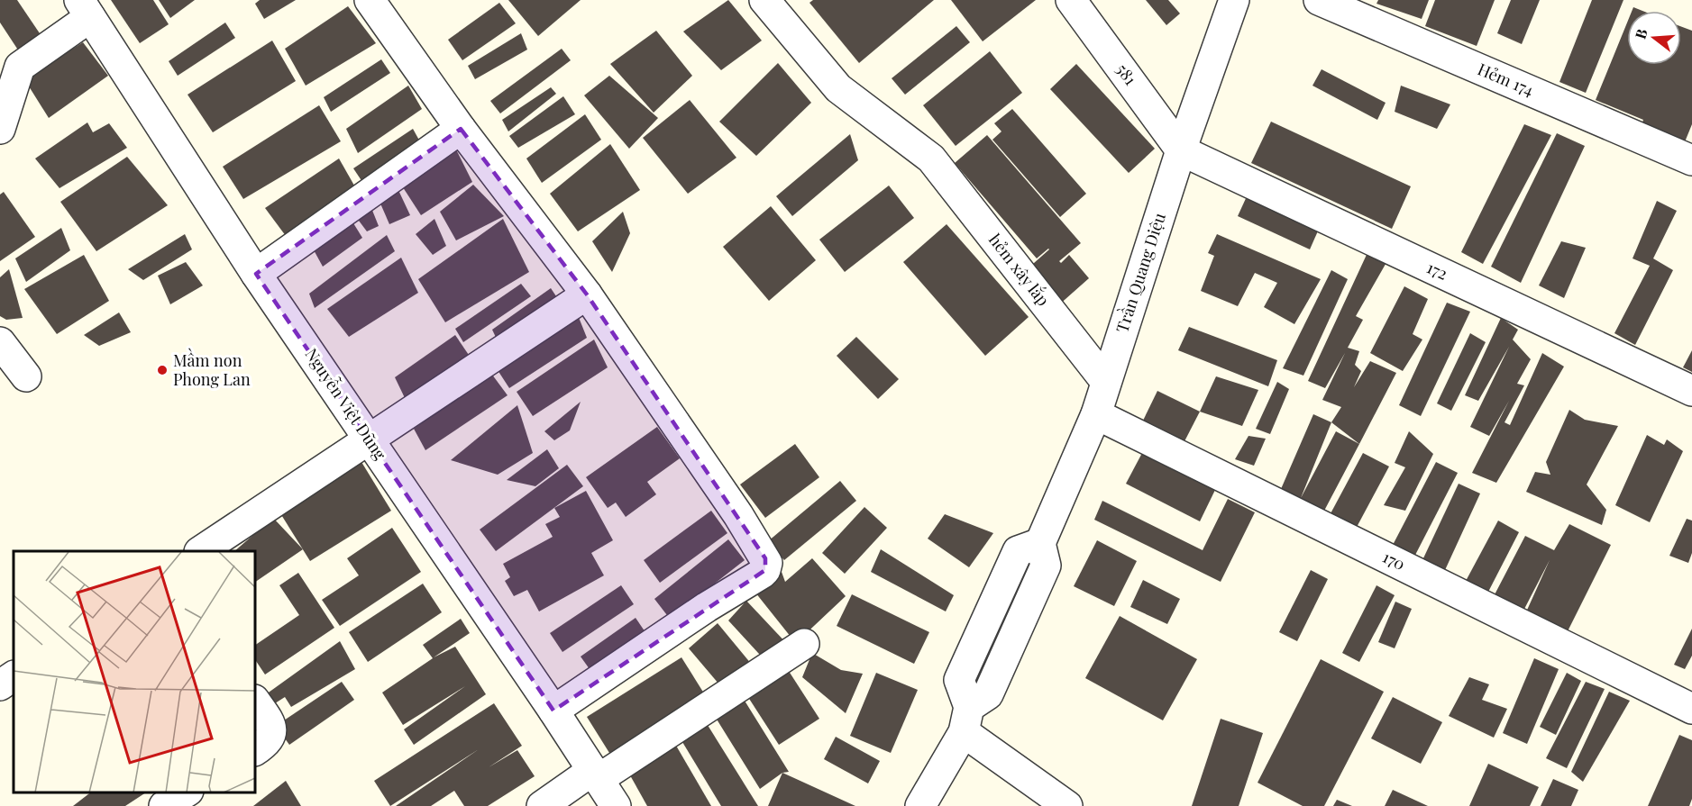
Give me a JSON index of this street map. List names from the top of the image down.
{
  "streets": {
    "street": [
      "581",
      "Hẻm 174",
      "hẻm xây lắp",
      "172",
      "Trần Quang Diệu",
      "Nguyễn Việt Dũng",
      "170"
    ]
  },
  "crossings": [
    ["581", "172"],
    ["581", "Trần Quang Diệu"],
    ["hẻm xây lắp", "Trần Quang Diệu"],
    ["172", "Trần Quang Diệu"],
    ["Trần Quang Diệu", "170"]
  ],
  "places": ["Mầm non Phong Lan"],
  "north": "left"
}
